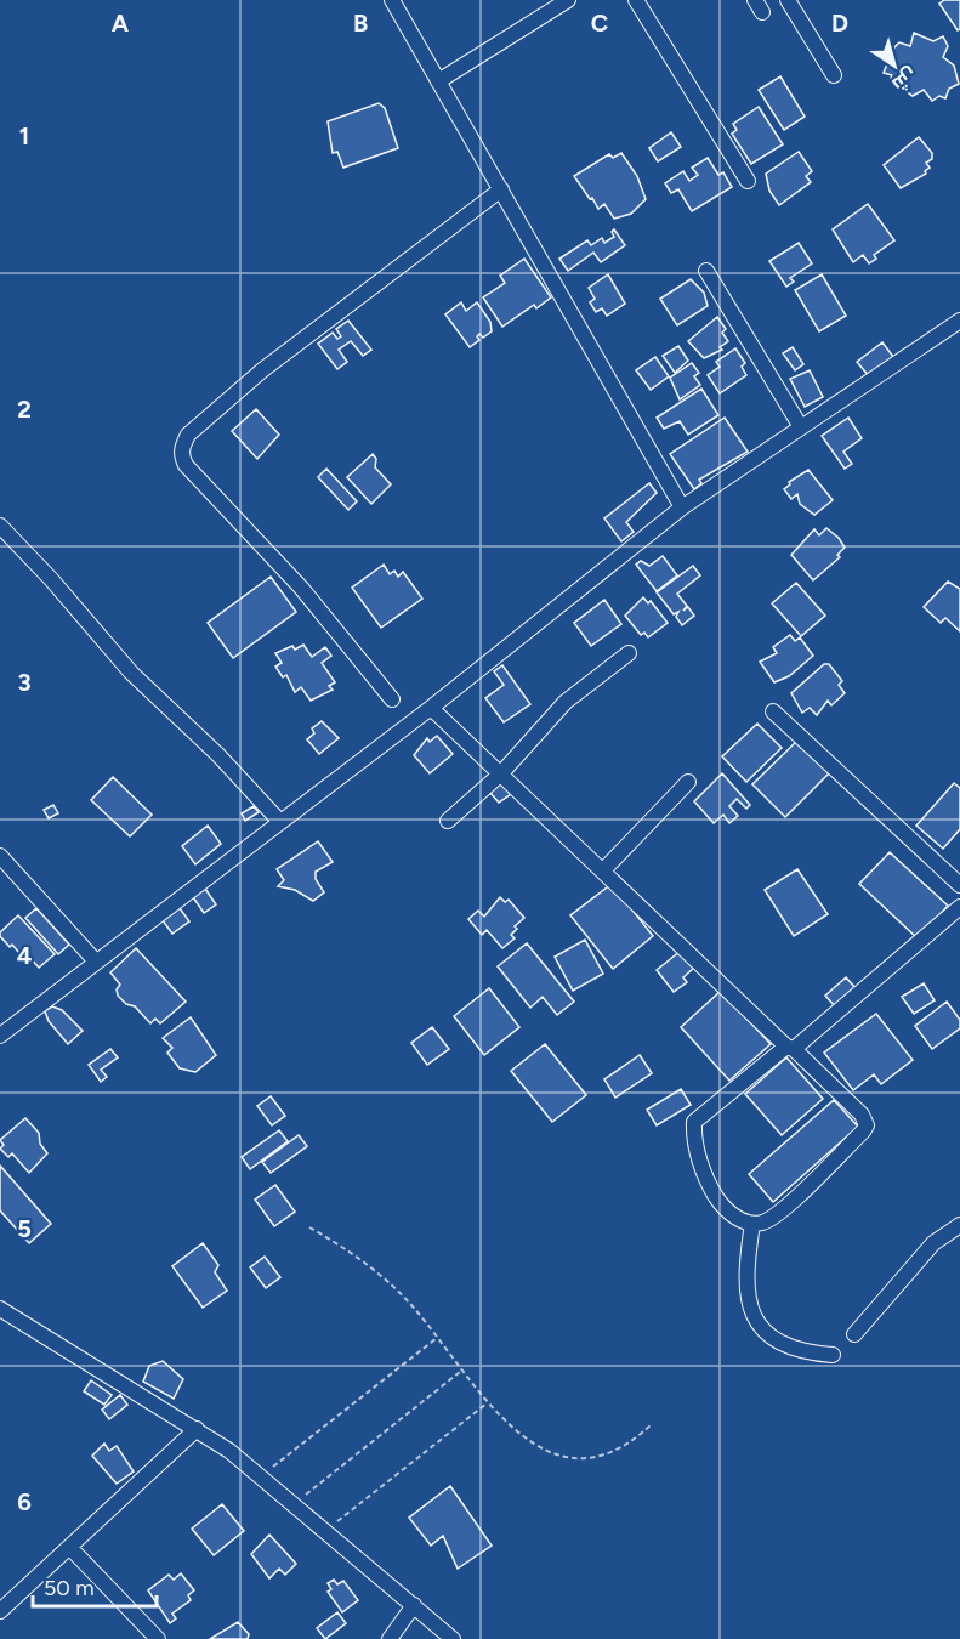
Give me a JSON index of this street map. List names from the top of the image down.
{
  "scale_bar": "50 m",
  "north": "bottom right",
  "grid": {
    "columns": [
      "A",
      "B",
      "C",
      "D"
    ],
    "rows": [
      "1",
      "2",
      "3",
      "4",
      "5",
      "6"
    ]
  }
}
